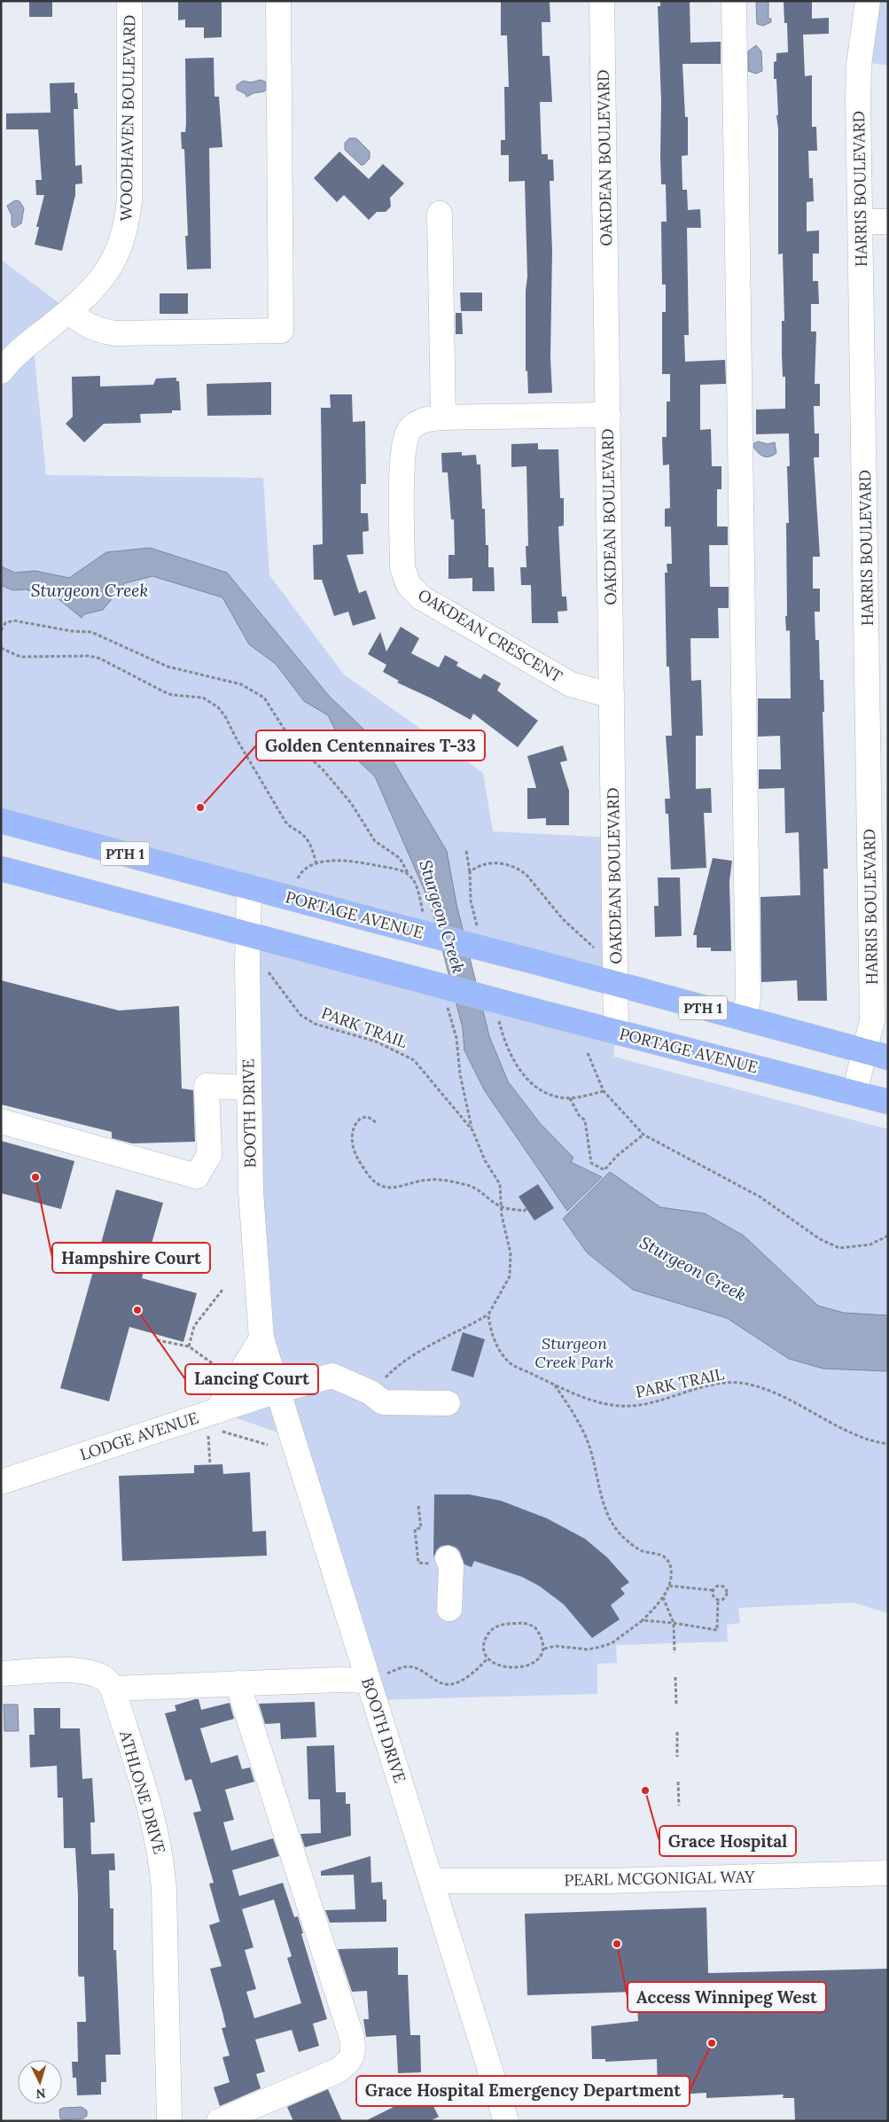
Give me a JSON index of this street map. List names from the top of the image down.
{
  "streets": {
    "highway": ["PTH 1", "PORTAGE AVENUE"],
    "street": [
      "WOODHAVEN BOULEVARD",
      "OAKDEAN BOULEVARD",
      "HARRIS BOULEVARD",
      "OAKDEAN CRESCENT",
      "BOOTH DRIVE",
      "LODGE AVENUE",
      "ATHLONE DRIVE",
      "PEARL MCGONIGAL WAY"
    ],
    "path": ["PARK TRAIL"]
  },
  "crossings": [
    ["OAKDEAN BOULEVARD", "OAKDEAN CRESCENT"],
    ["OAKDEAN BOULEVARD", "PORTAGE AVENUE"],
    ["HARRIS BOULEVARD", "PORTAGE AVENUE"],
    ["PORTAGE AVENUE", "BOOTH DRIVE"],
    ["PARK TRAIL", "BOOTH DRIVE"],
    ["BOOTH DRIVE", "LODGE AVENUE"],
    ["BOOTH DRIVE", "PEARL MCGONIGAL WAY"]
  ],
  "water": ["Sturgeon Creek"],
  "parks": ["Sturgeon Creek Park"],
  "places": [
    "Golden Centennaires T-33",
    "Hampshire Court",
    "Lancing Court",
    "Grace Hospital",
    "Access Winnipeg West",
    "Grace Hospital Emergency Department"
  ],
  "north": "bottom"
}
